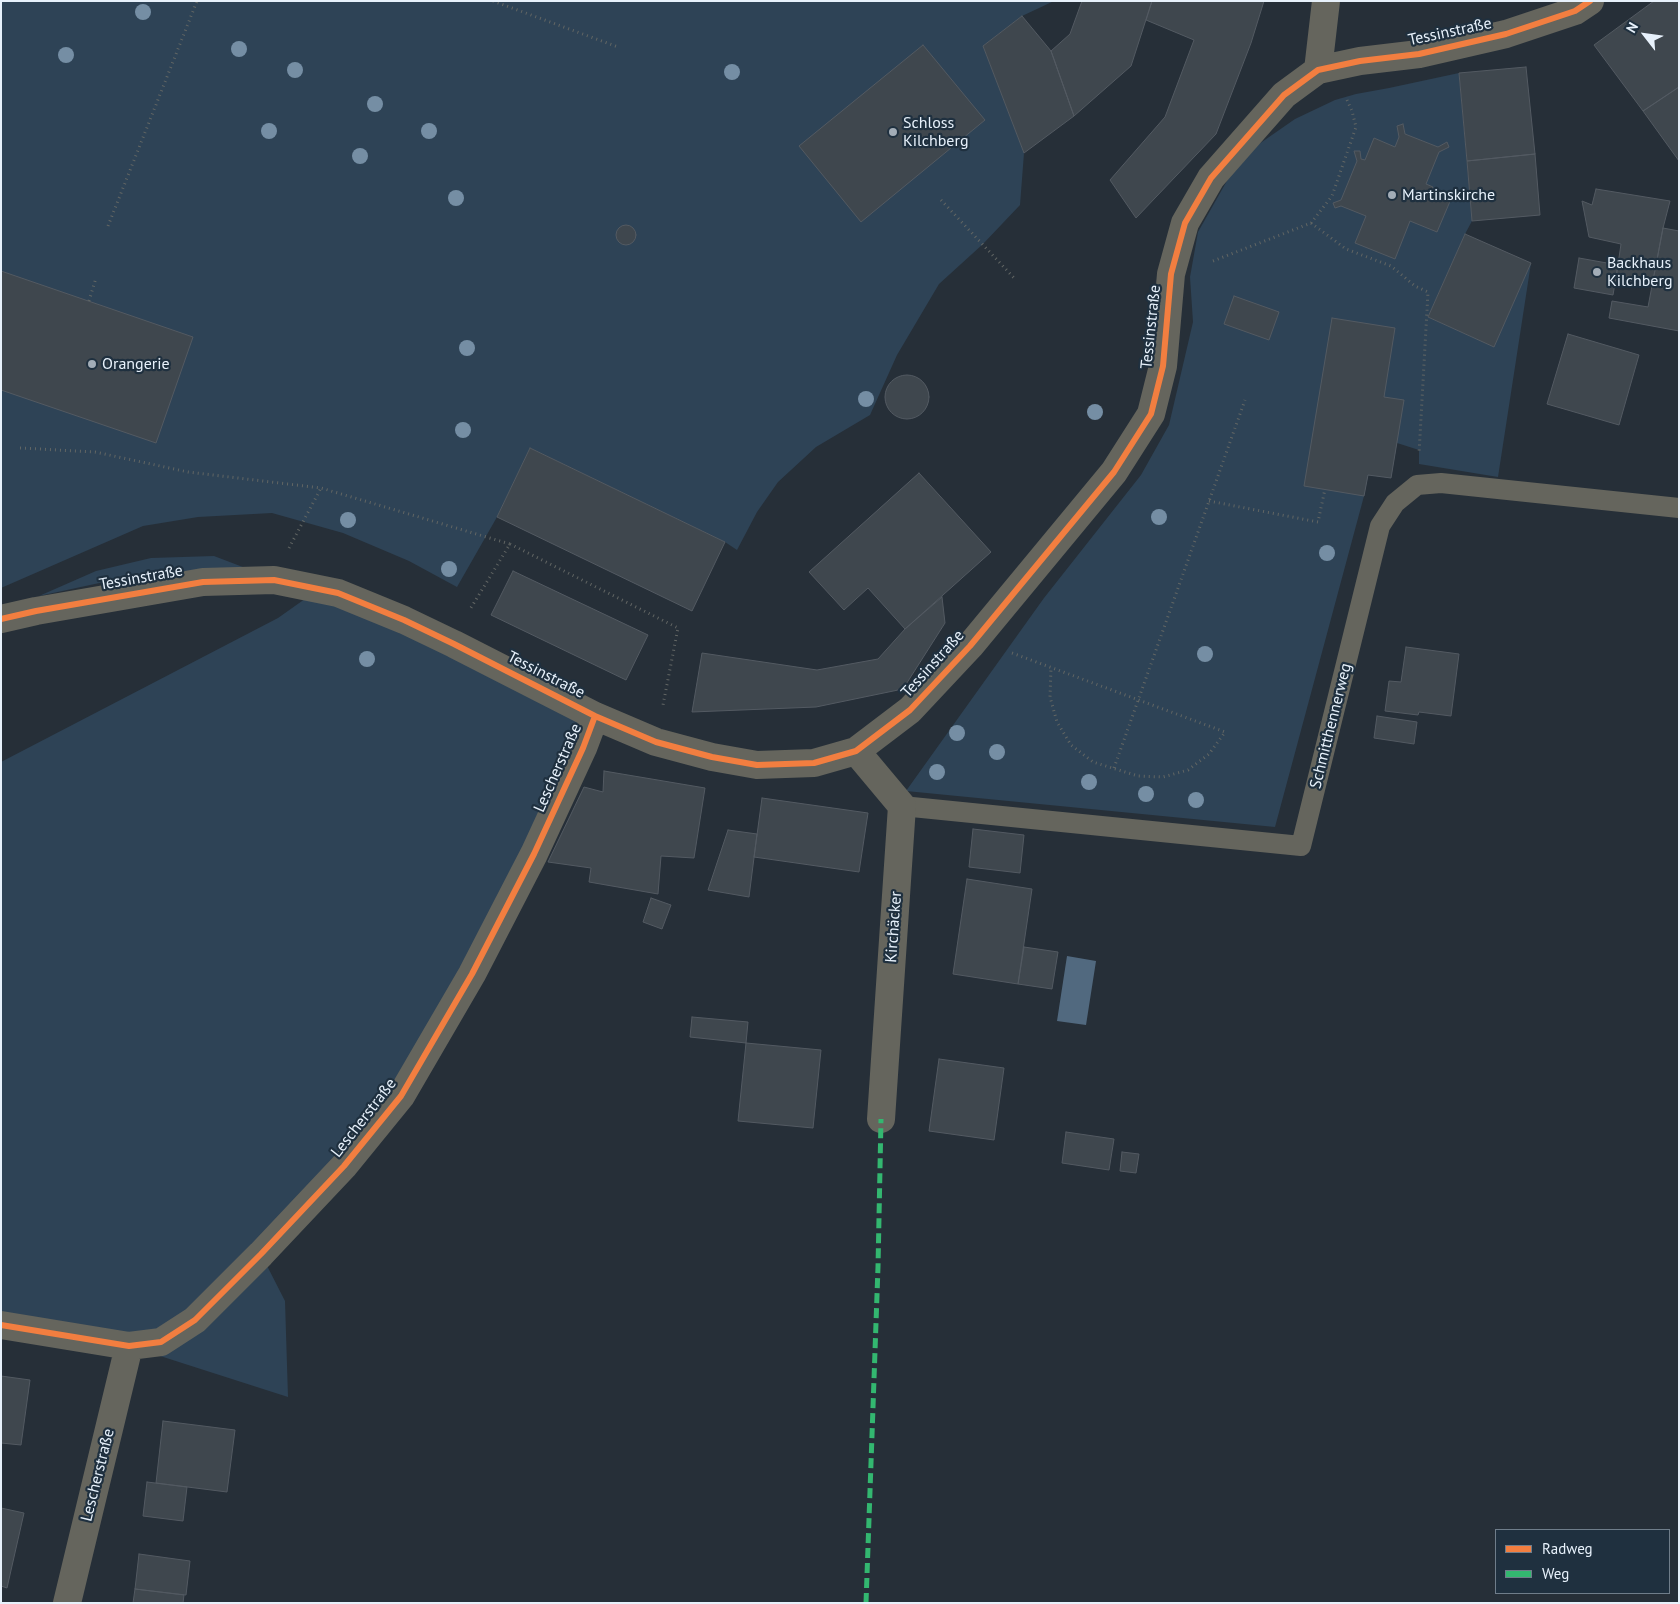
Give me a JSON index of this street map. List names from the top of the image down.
{
  "streets": {
    "street": ["Tessinstraße", "Lescherstraße", "Kirchäcker"],
    "lane": ["Schmitthennerweg"]
  },
  "crossings": [
    ["Tessinstraße", "Lescherstraße"],
    ["Schmitthennerweg", "Kirchäcker"]
  ],
  "places": [
    "Schloss Kilchberg",
    "Martinskirche",
    "Backhaus Kilchberg",
    "Orangerie"
  ],
  "legend": ["Radweg", "Weg"],
  "north": "top left"
}
